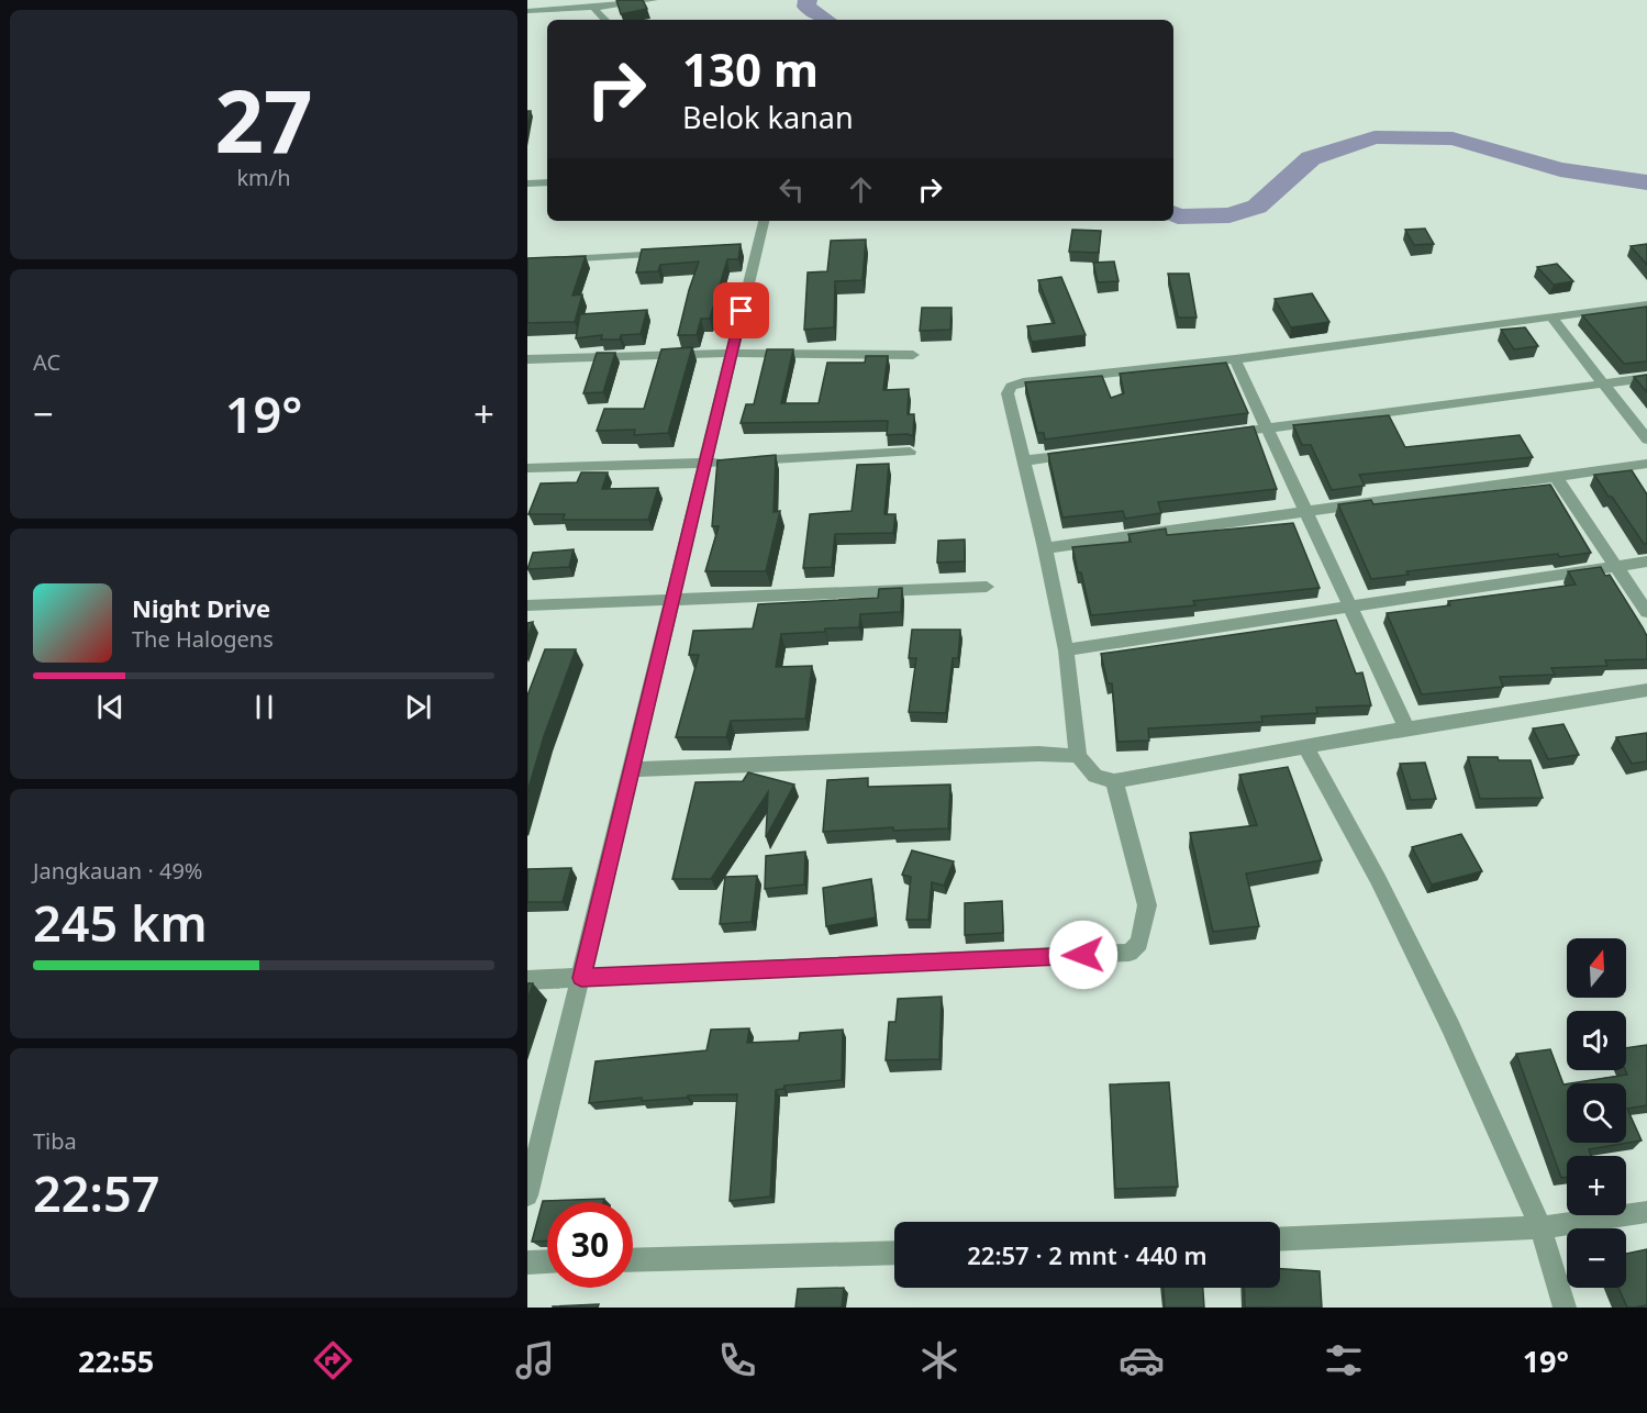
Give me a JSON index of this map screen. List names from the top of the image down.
{
  "north": "top",
  "page": {
    "tile": [
      ["27", "km/h"],
      "AC",
      ["Jangkauan · 49%", "245 km"],
      ["Tiba", "22:57"]
    ],
    "turn": ["130 m", "Belok kanan"],
    "heat": ["−", "19°", "+"],
    "song": ["Night Drive", "The Halogens"],
    "map_buttons": ["+", "−"],
    "limit": "30",
    "trip": "22:57 · 2 mnt · 440 m",
    "tabs": ["22:55", "19°"]
  }
}
